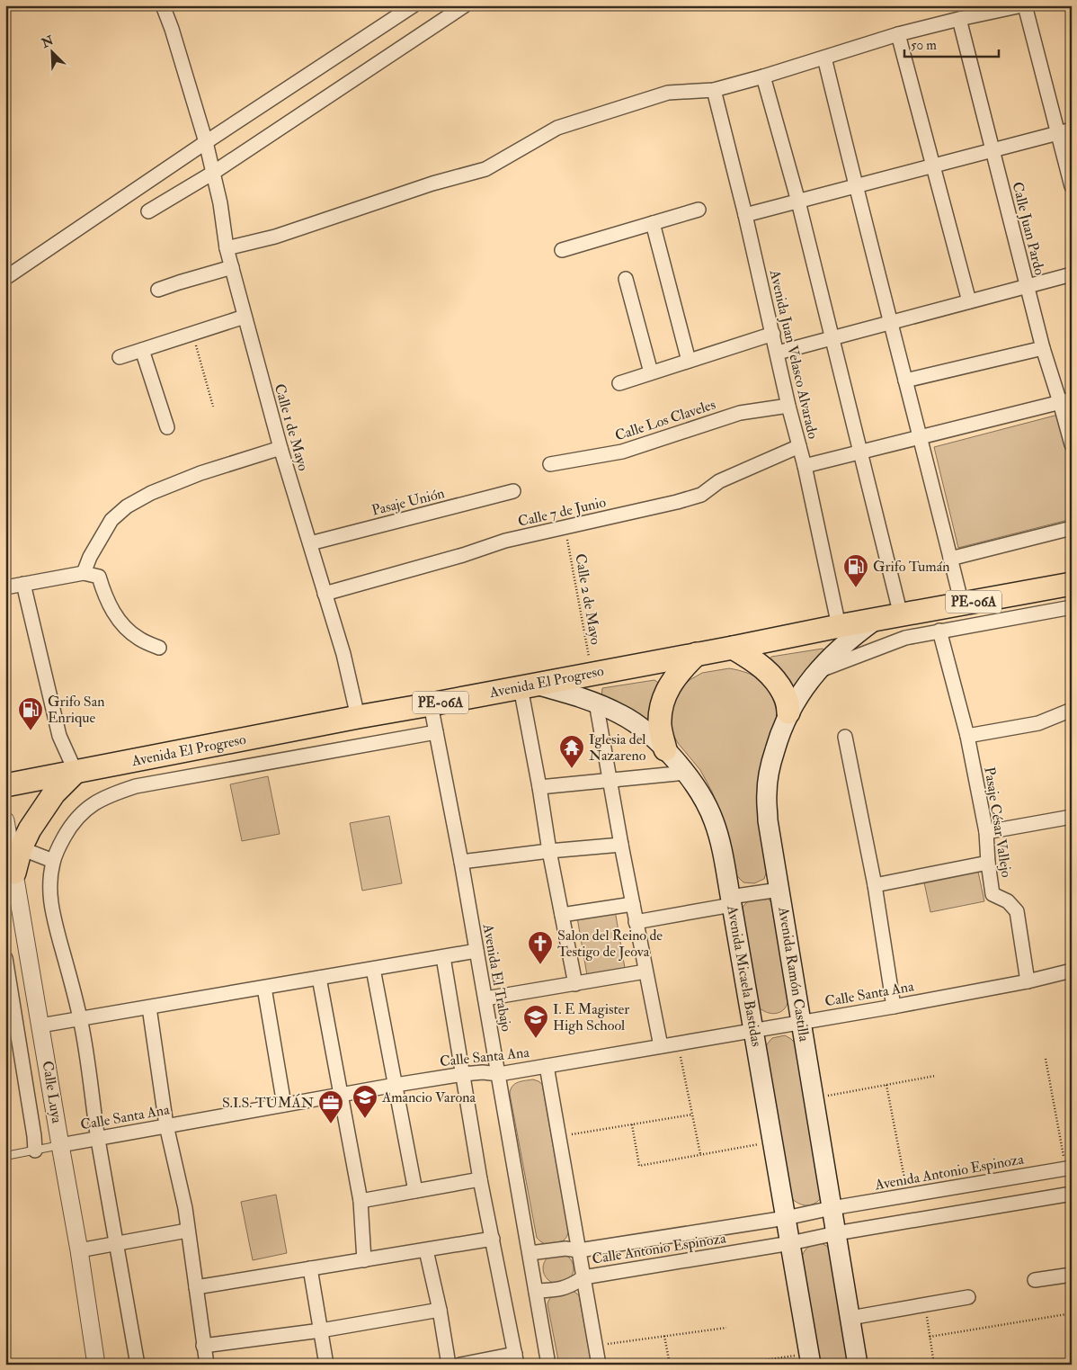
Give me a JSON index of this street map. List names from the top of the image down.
{
  "streets": {
    "highway": ["PE-06A", "Avenida El Progreso"],
    "main road": ["Avenida Ramón Castilla", "Avenida Micaela Bastidas"],
    "street": [
      "Calle Juan Pardo",
      "Avenida Juan Velasco Alvarado",
      "Calle Los Claveles",
      "Calle 1 de Mayo",
      "Pasaje Unión",
      "Calle 7 de Junio",
      "Pasaje César Vallejo",
      "Avenida El Trabajo",
      "Calle Santa Ana",
      "Calle Luya",
      "Avenida Antonio Espinoza",
      "Calle Antonio Espinoza"
    ],
    "path": ["Calle 2 de Mayo"]
  },
  "crossings": [
    ["Avenida Juan Velasco Alvarado", "Calle Los Claveles"],
    ["Avenida Juan Velasco Alvarado", "Calle 7 de Junio"],
    ["Avenida Juan Velasco Alvarado", "Avenida El Progreso"],
    ["Calle 1 de Mayo", "Pasaje Unión"],
    ["Calle 1 de Mayo", "Calle 7 de Junio"],
    ["Calle 1 de Mayo", "Avenida El Progreso"],
    ["Calle 7 de Junio", "Calle 2 de Mayo"],
    ["Calle 2 de Mayo", "Avenida El Progreso"],
    ["PE-06A", "Avenida El Progreso"],
    ["PE-06A", "Avenida Ramón Castilla"],
    ["Avenida El Progreso", "Avenida Ramón Castilla"],
    ["Avenida El Progreso", "Avenida Micaela Bastidas"],
    ["Avenida El Progreso", "Avenida El Trabajo"],
    ["Pasaje César Vallejo", "Calle Santa Ana"],
    ["Avenida Ramón Castilla", "Calle Santa Ana"],
    ["Avenida Ramón Castilla", "Avenida Antonio Espinoza"],
    ["Avenida Ramón Castilla", "Calle Antonio Espinoza"],
    ["Avenida Micaela Bastidas", "Calle Santa Ana"],
    ["Avenida Micaela Bastidas", "Avenida Antonio Espinoza"],
    ["Avenida Micaela Bastidas", "Calle Antonio Espinoza"],
    ["Avenida El Trabajo", "Calle Santa Ana"],
    ["Avenida El Trabajo", "Calle Antonio Espinoza"],
    ["Calle Santa Ana", "Calle Luya"],
    ["Avenida Antonio Espinoza", "Calle Antonio Espinoza"]
  ],
  "places": {
    "fuel station": ["Grifo Tumán", "Grifo San Enrique"],
    "temple": ["Iglesia del Nazareno"],
    "church": ["Salon del Reino de Testigo de Jeova"],
    "school or university": ["I. E Magister High School", "Amancio Varona"],
    "office": ["S.I.S. TUMÁN"]
  },
  "scale_bar": "50 m",
  "north": "top left"
}
